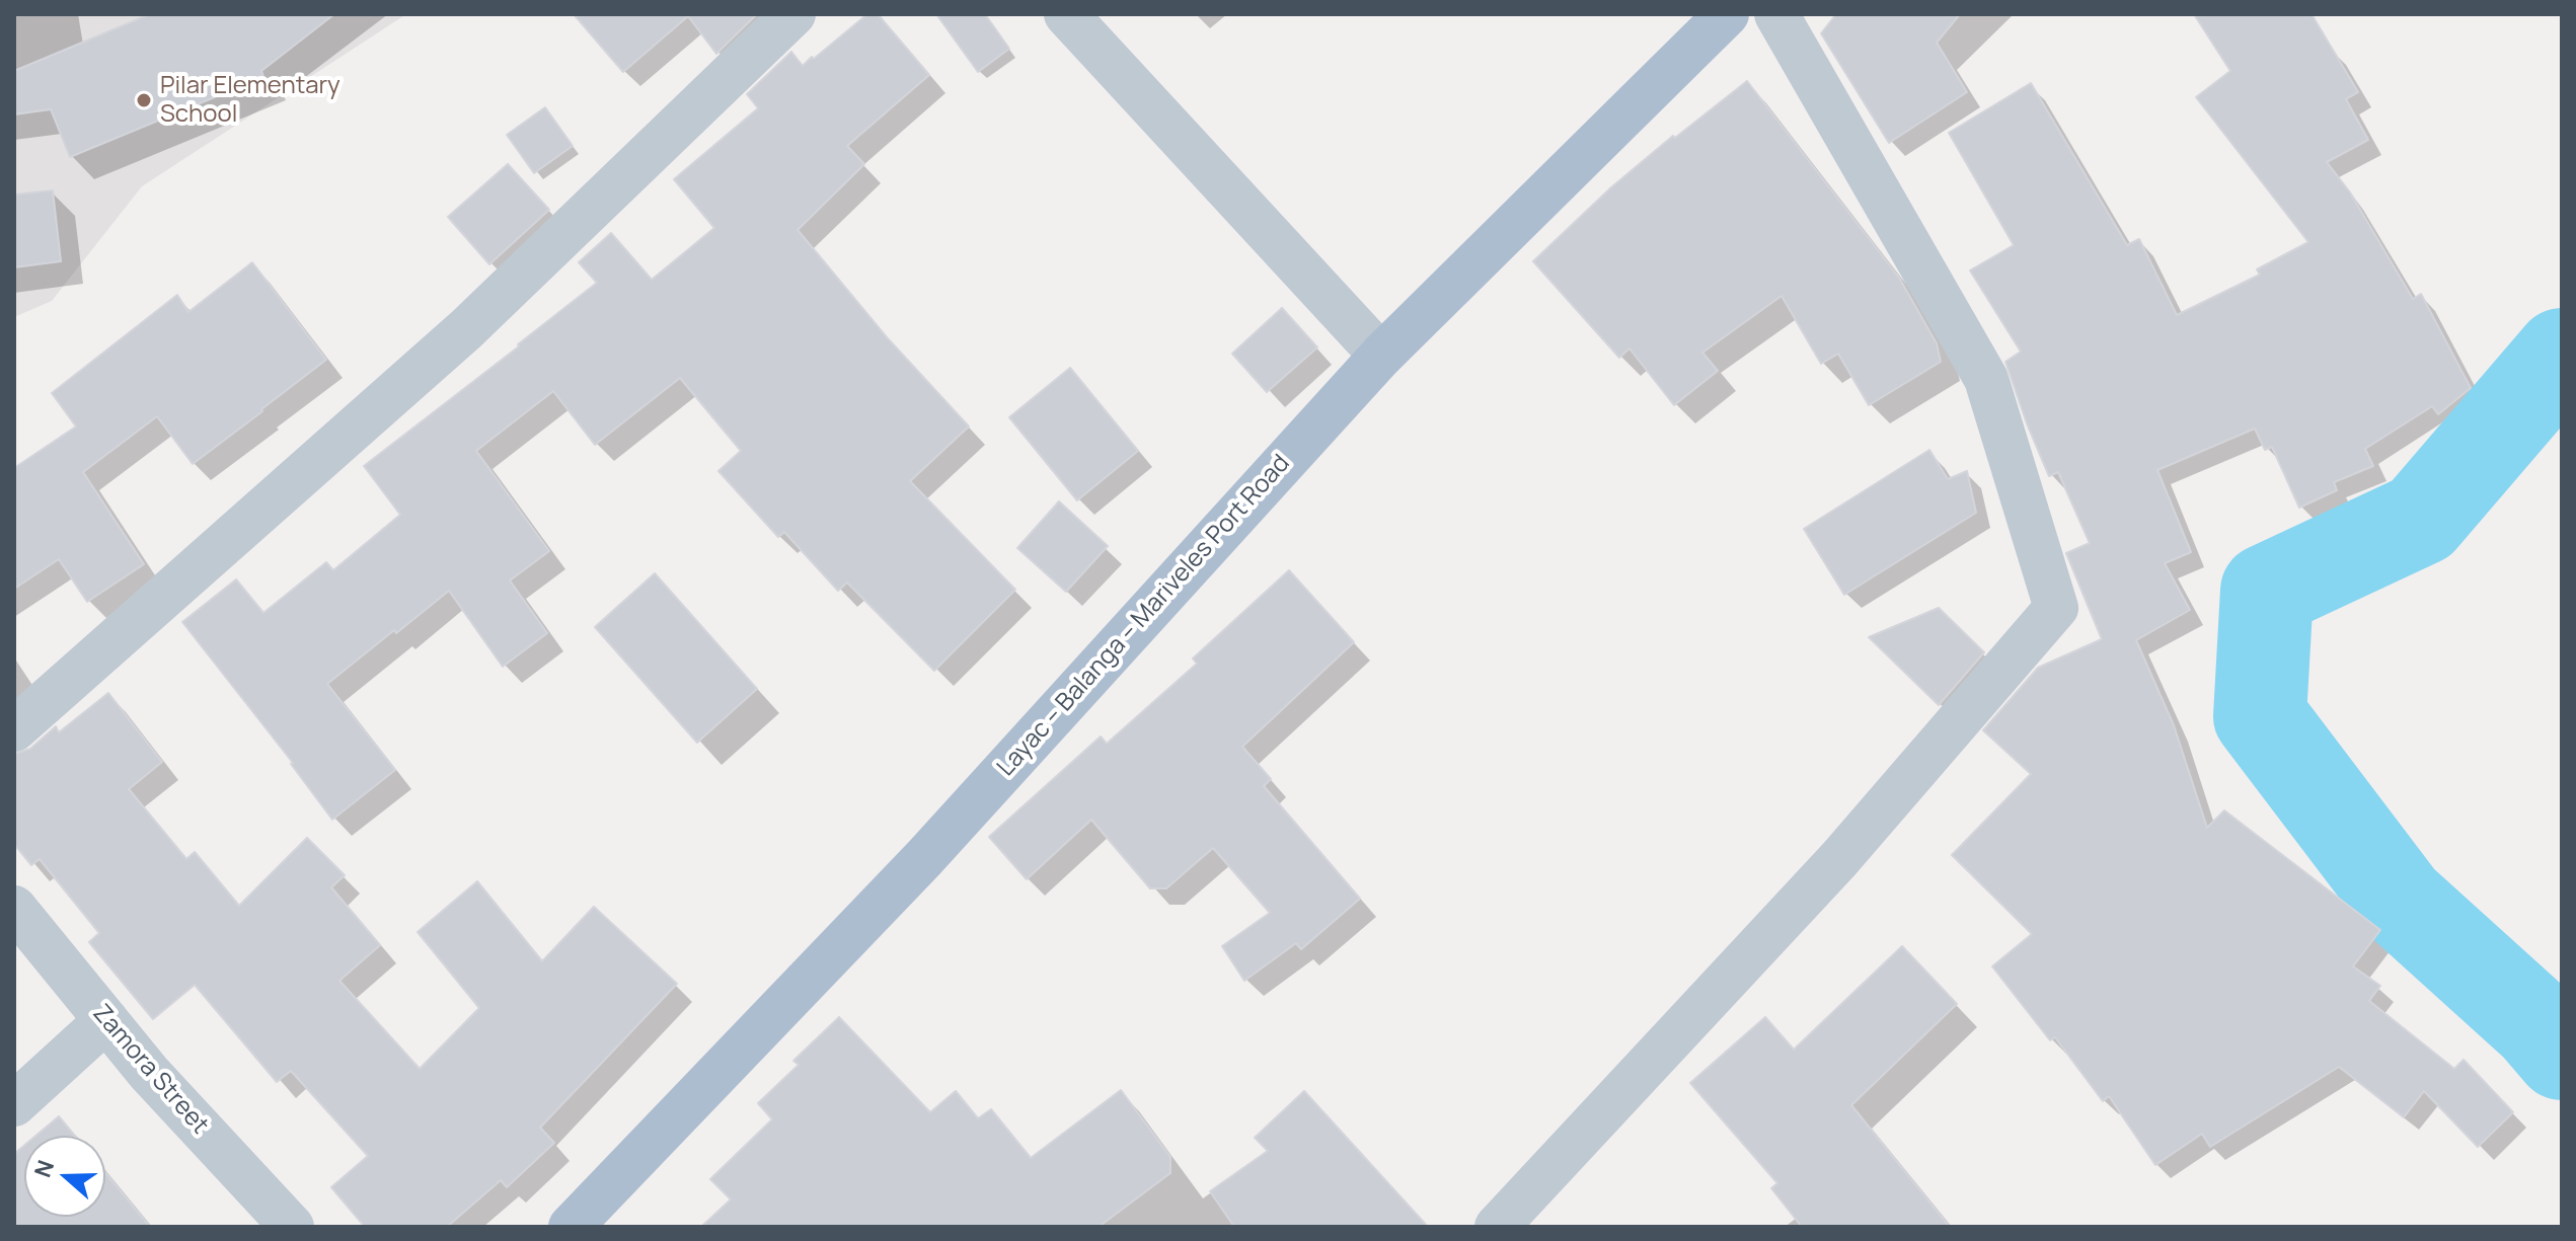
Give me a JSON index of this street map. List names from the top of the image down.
{
  "streets": {
    "main road": ["Layac – Balanga – Mariveles Port Road"],
    "street": ["Zamora Street"]
  },
  "places": ["Pilar Elementary School"],
  "north": "left"
}
